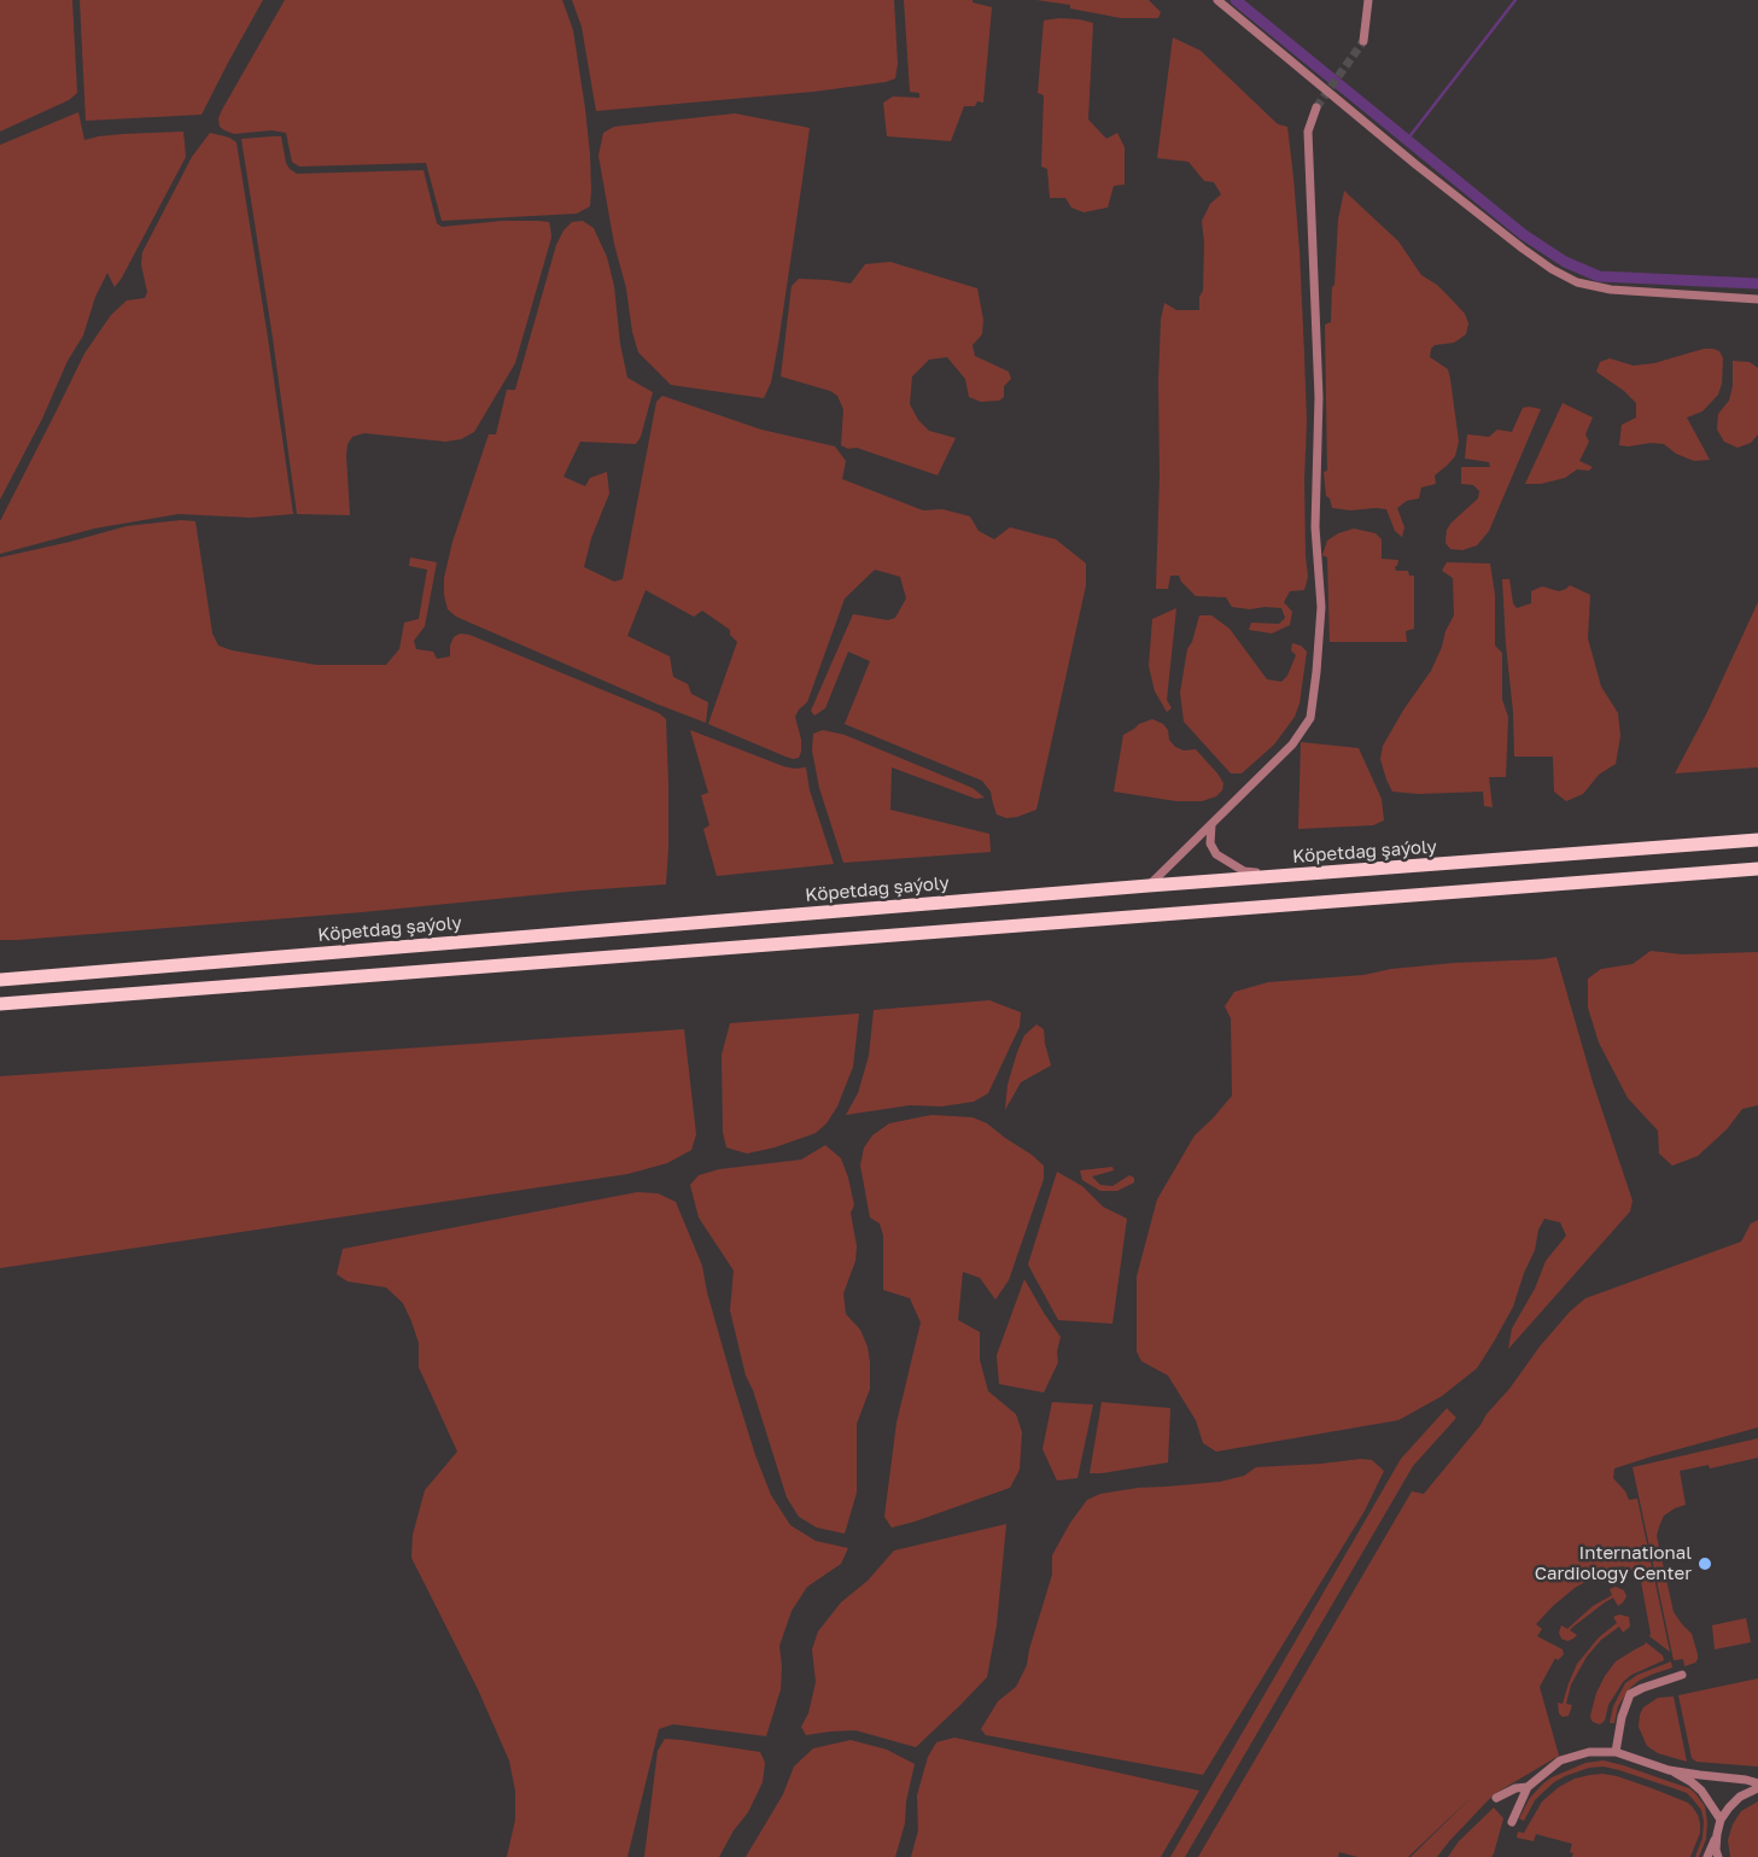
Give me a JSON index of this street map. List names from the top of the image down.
{
  "streets": {
    "main road": ["Köpetdag şaýoly"]
  },
  "places": ["International Cardiology Center"]
}
